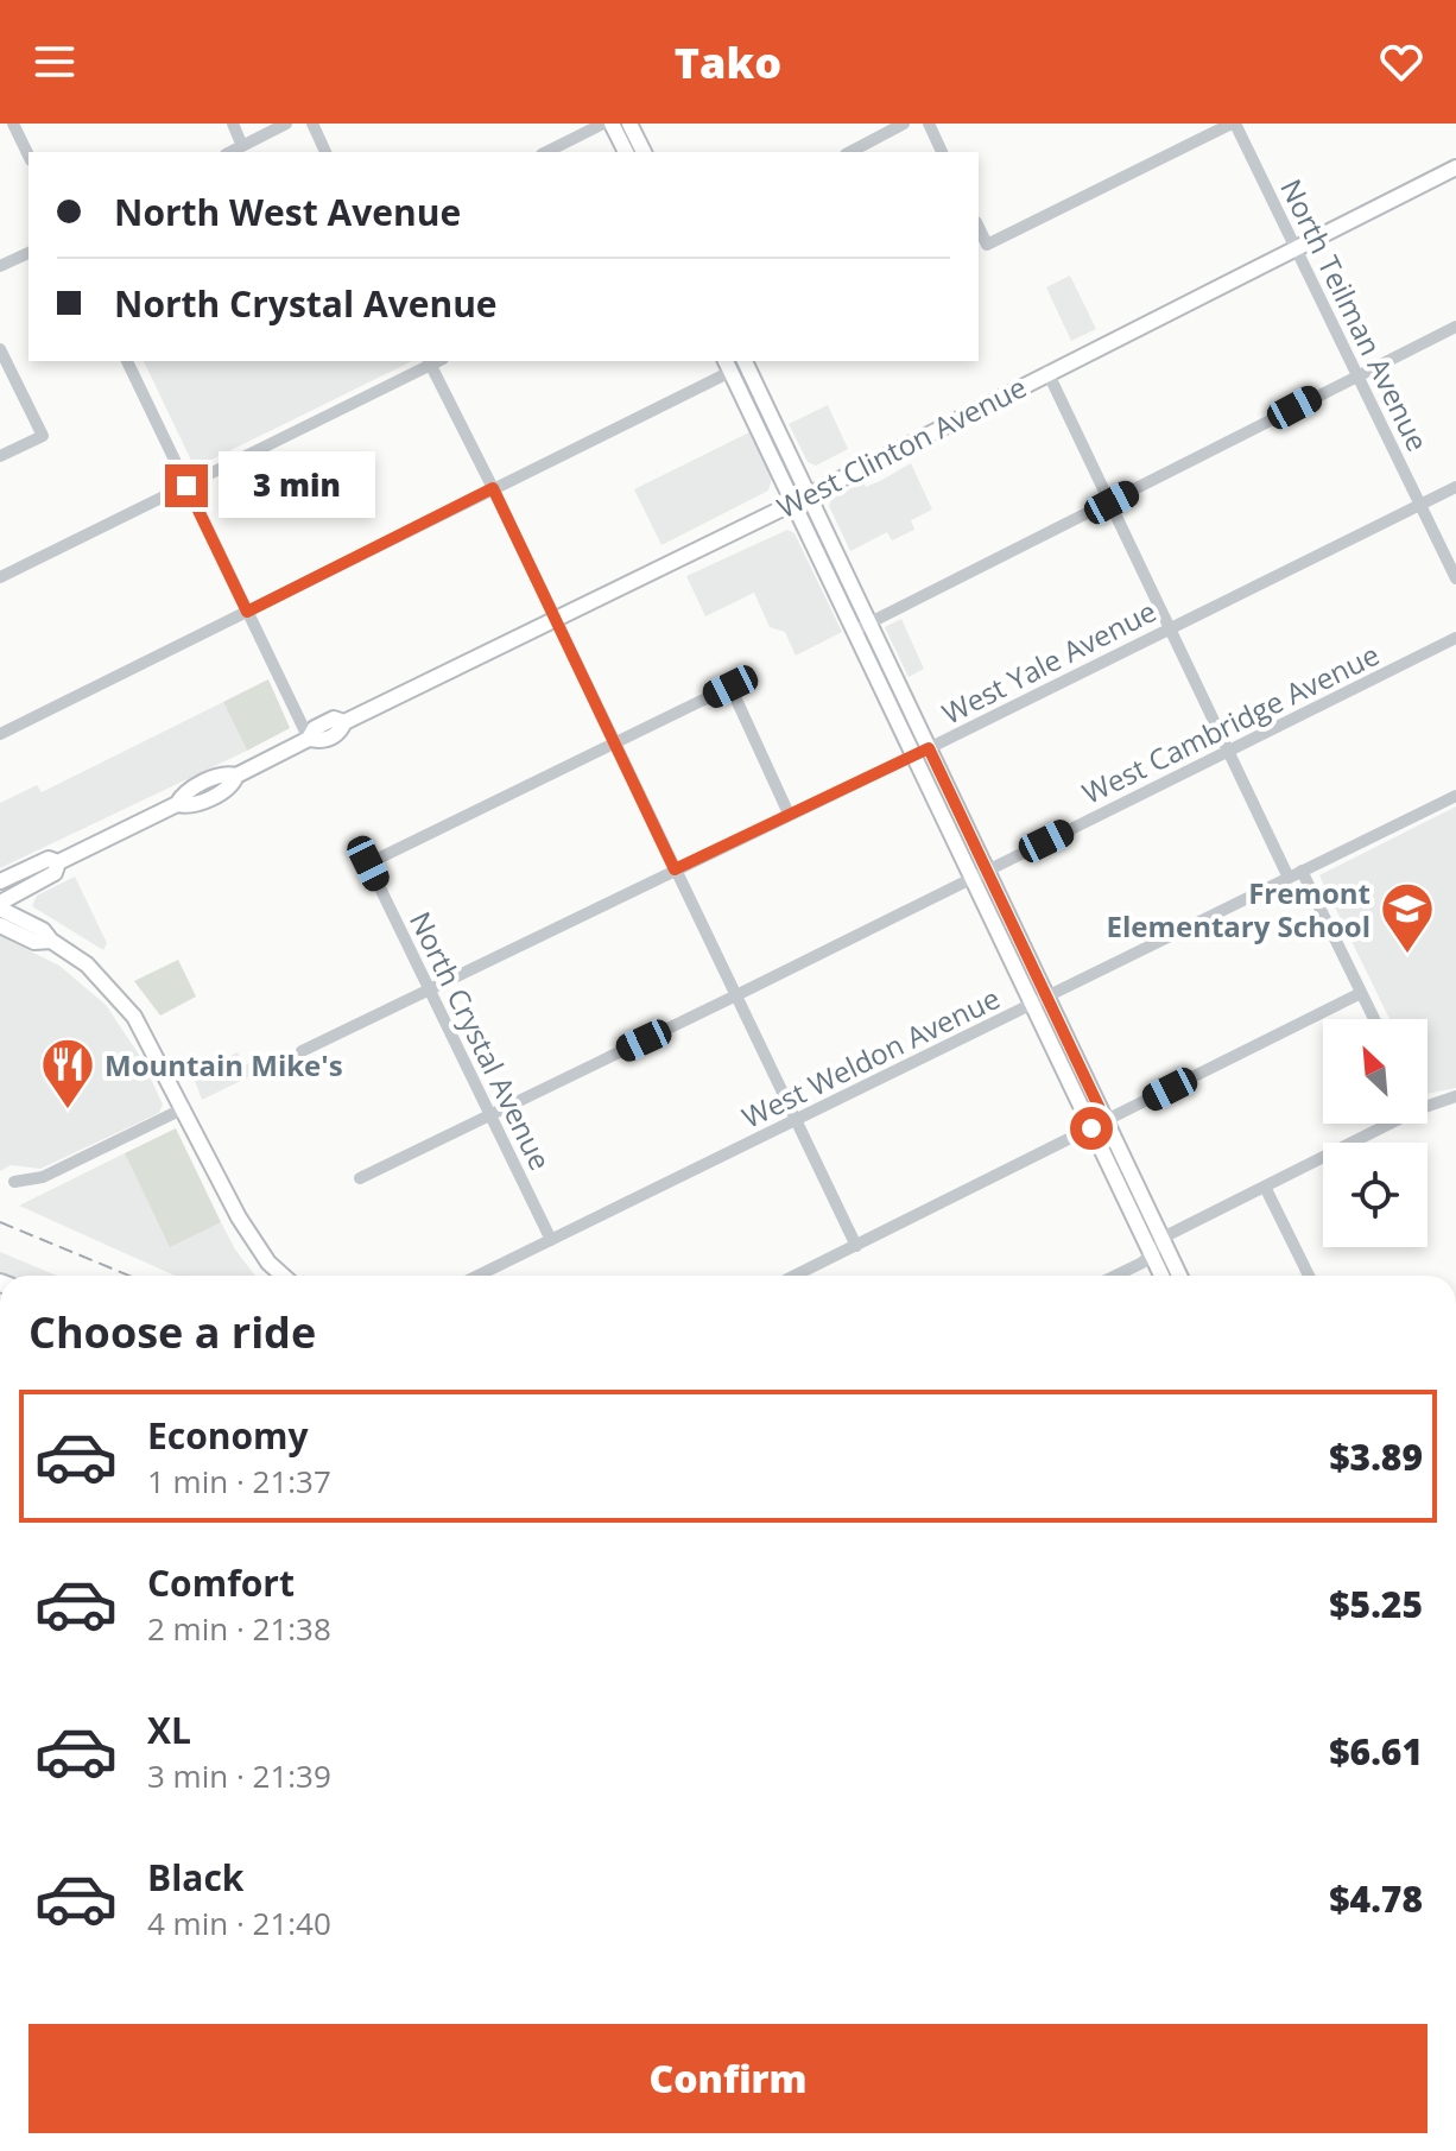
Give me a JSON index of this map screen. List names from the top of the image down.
{
  "streets": {
    "main road": ["West Clinton Avenue"],
    "street": [
      "North Teilman Avenue",
      "West Yale Avenue",
      "West Cambridge Avenue",
      "North Crystal Avenue",
      "West Weldon Avenue"
    ]
  },
  "crossings": [
    ["North Teilman Avenue", "West Clinton Avenue"],
    ["North Teilman Avenue", "West Yale Avenue"],
    ["West Yale Avenue", "North Crystal Avenue"],
    ["West Cambridge Avenue", "North Crystal Avenue"],
    ["North Crystal Avenue", "West Weldon Avenue"]
  ],
  "places": {
    "school or university": ["Fremont Elementary School"],
    "restaurant": ["Mountain Mike's"]
  },
  "north": "top left",
  "page": {
    "header": "Tako",
    "banner": ["North West Avenue", "North Crystal Avenue"],
    "bubble": "3 min",
    "heading": "Choose a ride",
    "list": [
      {
        "name": "Economy",
        "note": "1 min · 21:37",
        "value": "$3.89"
      },
      {
        "name": "Comfort",
        "note": "2 min · 21:38",
        "value": "$5.25"
      },
      {
        "name": "XL",
        "note": "3 min · 21:39",
        "value": "$6.61"
      },
      {
        "name": "Black",
        "note": "4 min · 21:40",
        "value": "$4.78"
      }
    ],
    "buttons": "Confirm"
  }
}
